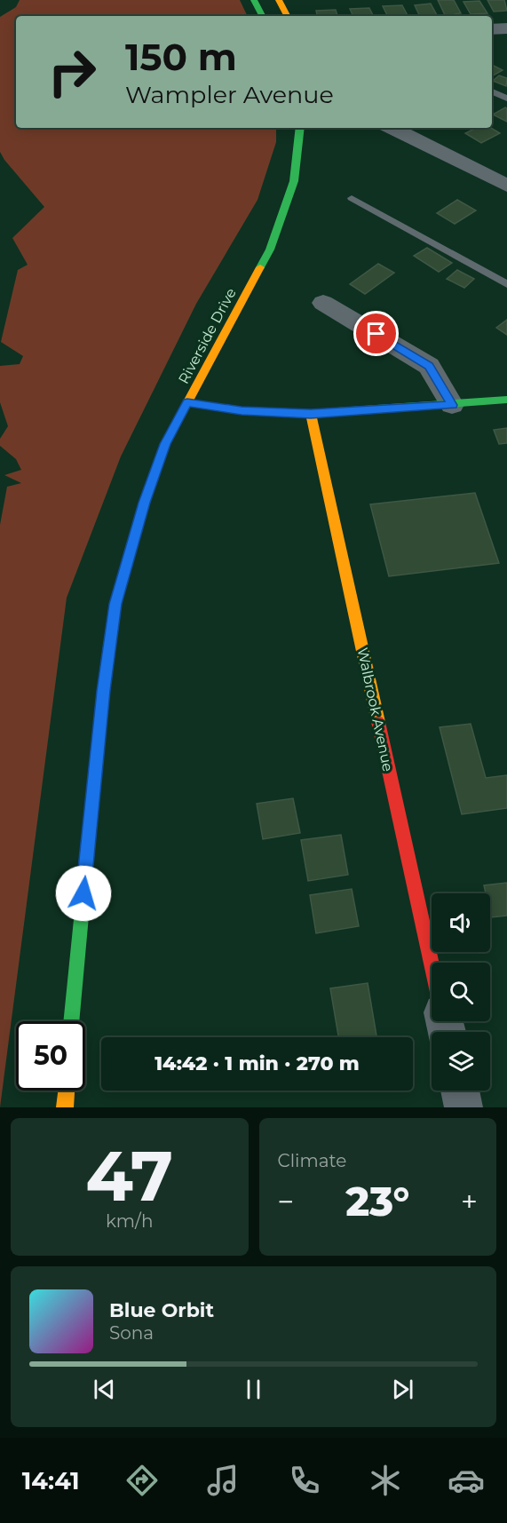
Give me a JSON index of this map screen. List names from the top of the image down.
{
  "streets": {
    "main road": ["Riverside Drive", "Walbrook Avenue"]
  },
  "page": {
    "turn": ["150 m", "Wampler Avenue"],
    "limit": "50",
    "trip": "14:42 · 1 min · 270 m",
    "tile": [
      ["47", "km/h"],
      "Climate"
    ],
    "heat": ["−", "23°", "+"],
    "song": ["Blue Orbit", "Sona"],
    "tabs": "14:41"
  }
}
